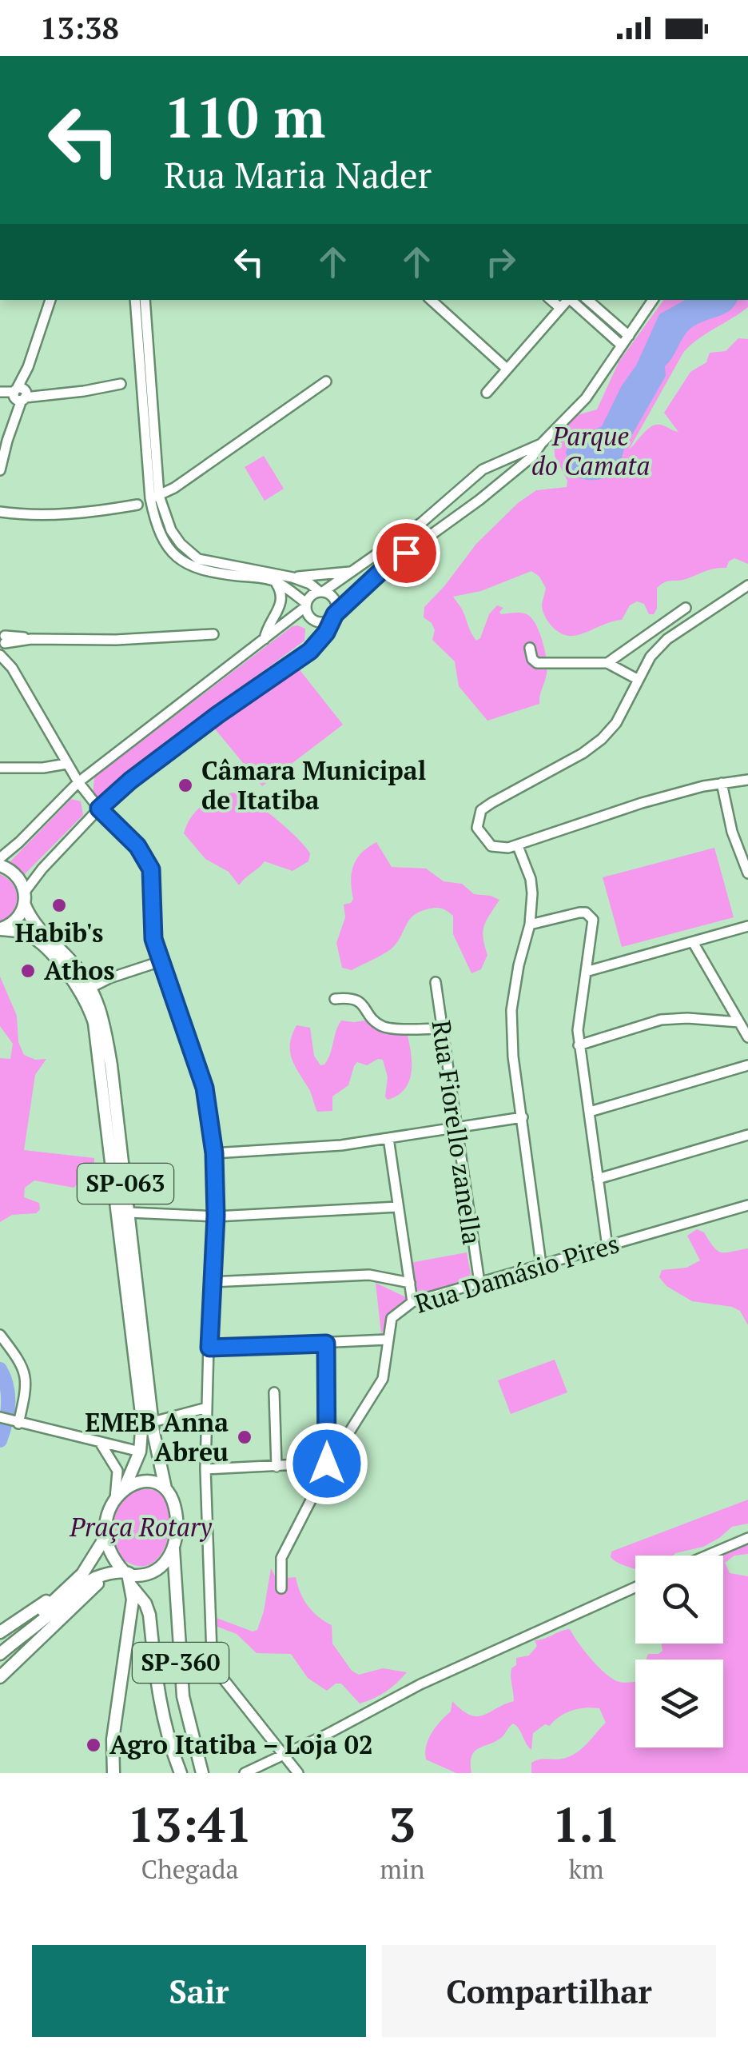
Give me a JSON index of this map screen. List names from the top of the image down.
{
  "streets": {
    "main road": ["SP-063", "SP-360"],
    "street": ["Rua Fiorello zanella", "Rua Damásio Pires"]
  },
  "crossings": [
    ["Rua Fiorello zanella", "Rua Damásio Pires"],
    ["SP-063", "SP-360"]
  ],
  "parks": ["Parque do Camata", "Praça Rotary"],
  "places": [
    "Câmara Municipal de Itatiba",
    "Habib's",
    "Athos",
    "EMEB Anna Abreu",
    "Agro Itatiba – Loja 02"
  ],
  "page": {
    "status": "13:38",
    "turn": ["110 m", "Rua Maria Nader"],
    "eta": [
      "13:41",
      "Chegada",
      "3",
      "min",
      "1.1",
      "km"
    ],
    "buttons": ["Sair", "Compartilhar"]
  }
}
